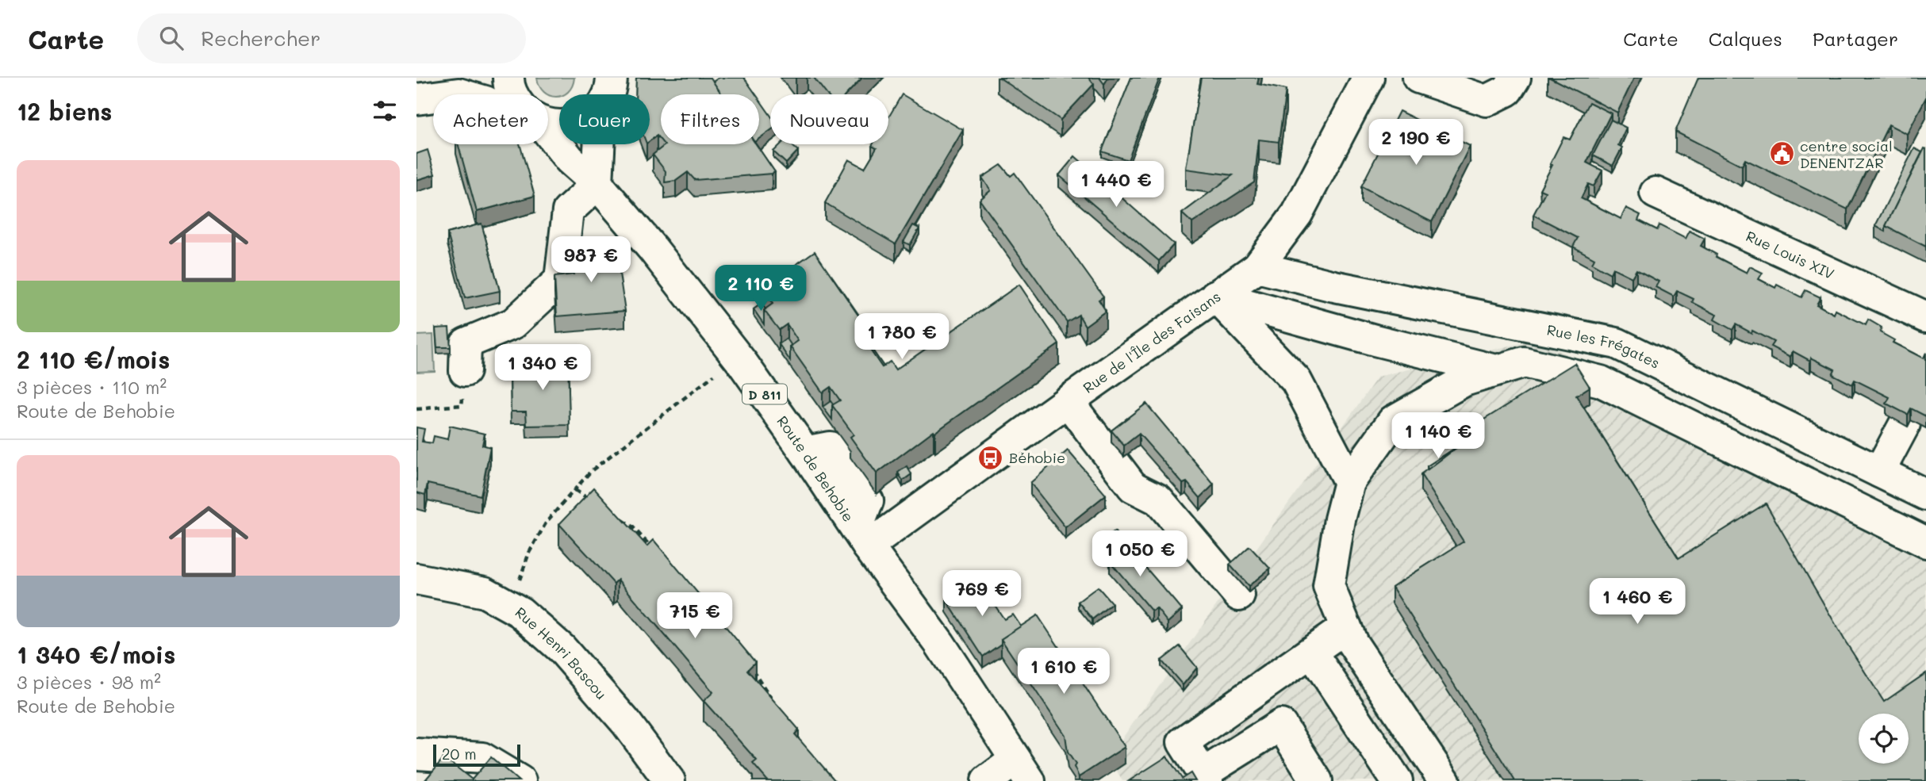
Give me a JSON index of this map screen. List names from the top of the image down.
{
  "streets": {
    "street": [
      "Rue Louis XIV",
      "Rue de l'Île des Faisans",
      "Rue les Frégates",
      "D 811",
      "Route de Behobie",
      "Rue Henri Bascou"
    ]
  },
  "crossings": [
    ["Rue de l'Île des Faisans", "Rue les Frégates"],
    ["Rue de l'Île des Faisans", "D 811"],
    ["Rue de l'Île des Faisans", "Route de Behobie"],
    ["D 811", "Route de Behobie"]
  ],
  "places": {
    "public building": ["centre social DENENTZAR"],
    "bus stop": ["Béhobie"]
  },
  "scale_bar": "20 m",
  "page": {
    "header": "Carte",
    "search": "Rechercher",
    "nav": ["Carte", "Calques", "Partager"],
    "heading": "12 biens",
    "chip": [
      "Acheter",
      "Louer",
      "Filtres",
      "Nouveau"
    ],
    "price": [
      "2 190 €",
      "1 440 €",
      "987 €",
      "2 110 €",
      "1 780 €",
      "1 340 €",
      "1 140 €",
      "1 050 €",
      "769 €",
      "1 460 €",
      "715 €",
      "1 610 €"
    ],
    "list": [
      {
        "name": "2 110 €/mois",
        "note": "3 pièces · 110 m² · Route de Behobie"
      },
      {
        "name": "1 340 €/mois",
        "note": "3 pièces · 98 m² · Route de Behobie"
      }
    ],
    "scale": "20 m"
  }
}
